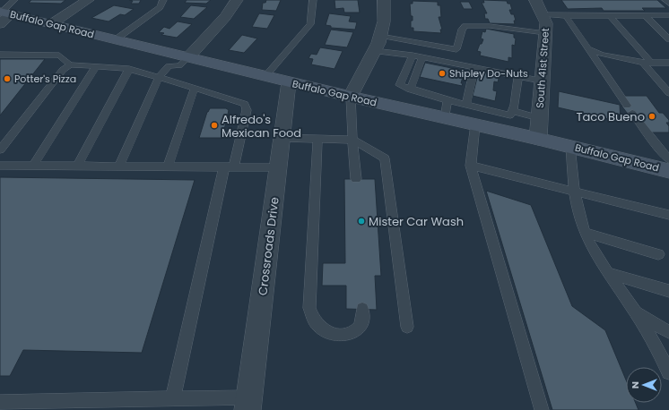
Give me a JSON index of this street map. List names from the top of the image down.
{
  "streets": {
    "main road": ["Buffalo Gap Road"],
    "street": ["South 41st Street", "Crossroads Drive"]
  },
  "crossings": [
    ["Buffalo Gap Road", "South 41st Street"],
    ["Buffalo Gap Road", "Crossroads Drive"]
  ],
  "places": [
    "Shipley Do-Nuts",
    "Potter's Pizza",
    "Taco Bueno",
    "Alfredo's Mexican Food",
    "Mister Car Wash"
  ],
  "north": "left"
}
